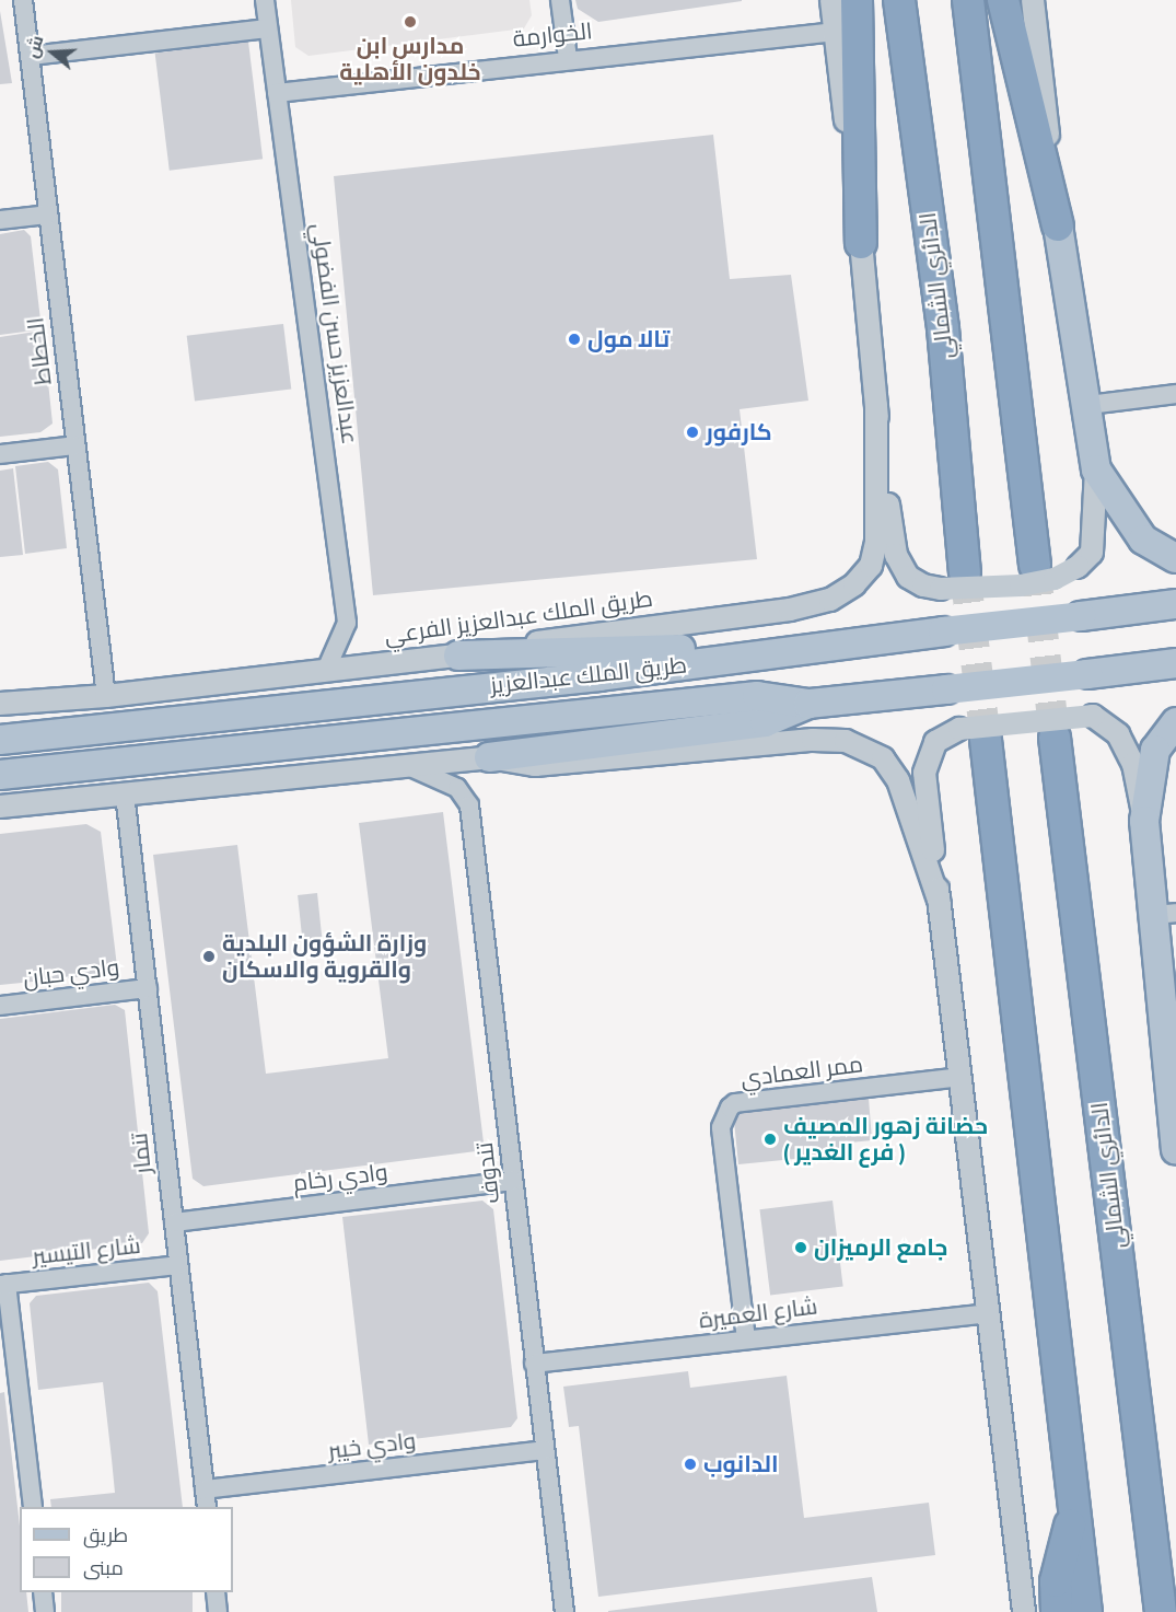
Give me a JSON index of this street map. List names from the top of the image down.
{
  "streets": {
    "highway": ["الدائري الشمالي"],
    "main road": ["طريق الملك عبدالعزيز"],
    "street": [
      "الخوارمة",
      "عبدالعزيز حسن الفضولي",
      "الخطاط",
      "طريق الملك عبدالعزيز الفرعي",
      "وادي حبان",
      "ممر العمادي",
      "تنمار",
      "تندوف",
      "وادي رخام",
      "شارع التيسير",
      "شارع العميرة",
      "وادي خيبر"
    ]
  },
  "crossings": [
    ["الخوارمة", "عبدالعزيز حسن الفضولي"],
    ["عبدالعزيز حسن الفضولي", "طريق الملك عبدالعزيز الفرعي"],
    ["الخطاط", "طريق الملك عبدالعزيز الفرعي"],
    ["وادي حبان", "تنمار"],
    ["ممر العمادي", "شارع العميرة"],
    ["تنمار", "وادي رخام"],
    ["تنمار", "شارع التيسير"],
    ["تنمار", "وادي خيبر"],
    ["تندوف", "وادي رخام"],
    ["تندوف", "شارع العميرة"],
    ["تندوف", "وادي خيبر"]
  ],
  "places": [
    "مدارس ابن خلدون الأهلية",
    "تالا مول",
    "كارفور",
    "وزارة الشؤون البلدية والقروية والاسكان",
    "حضانة زهور المصيف ( فرع الغدير )",
    "جامع الرميزان",
    "الدانوب"
  ],
  "legend": ["طريق", "مبنى"],
  "north": "left"
}
